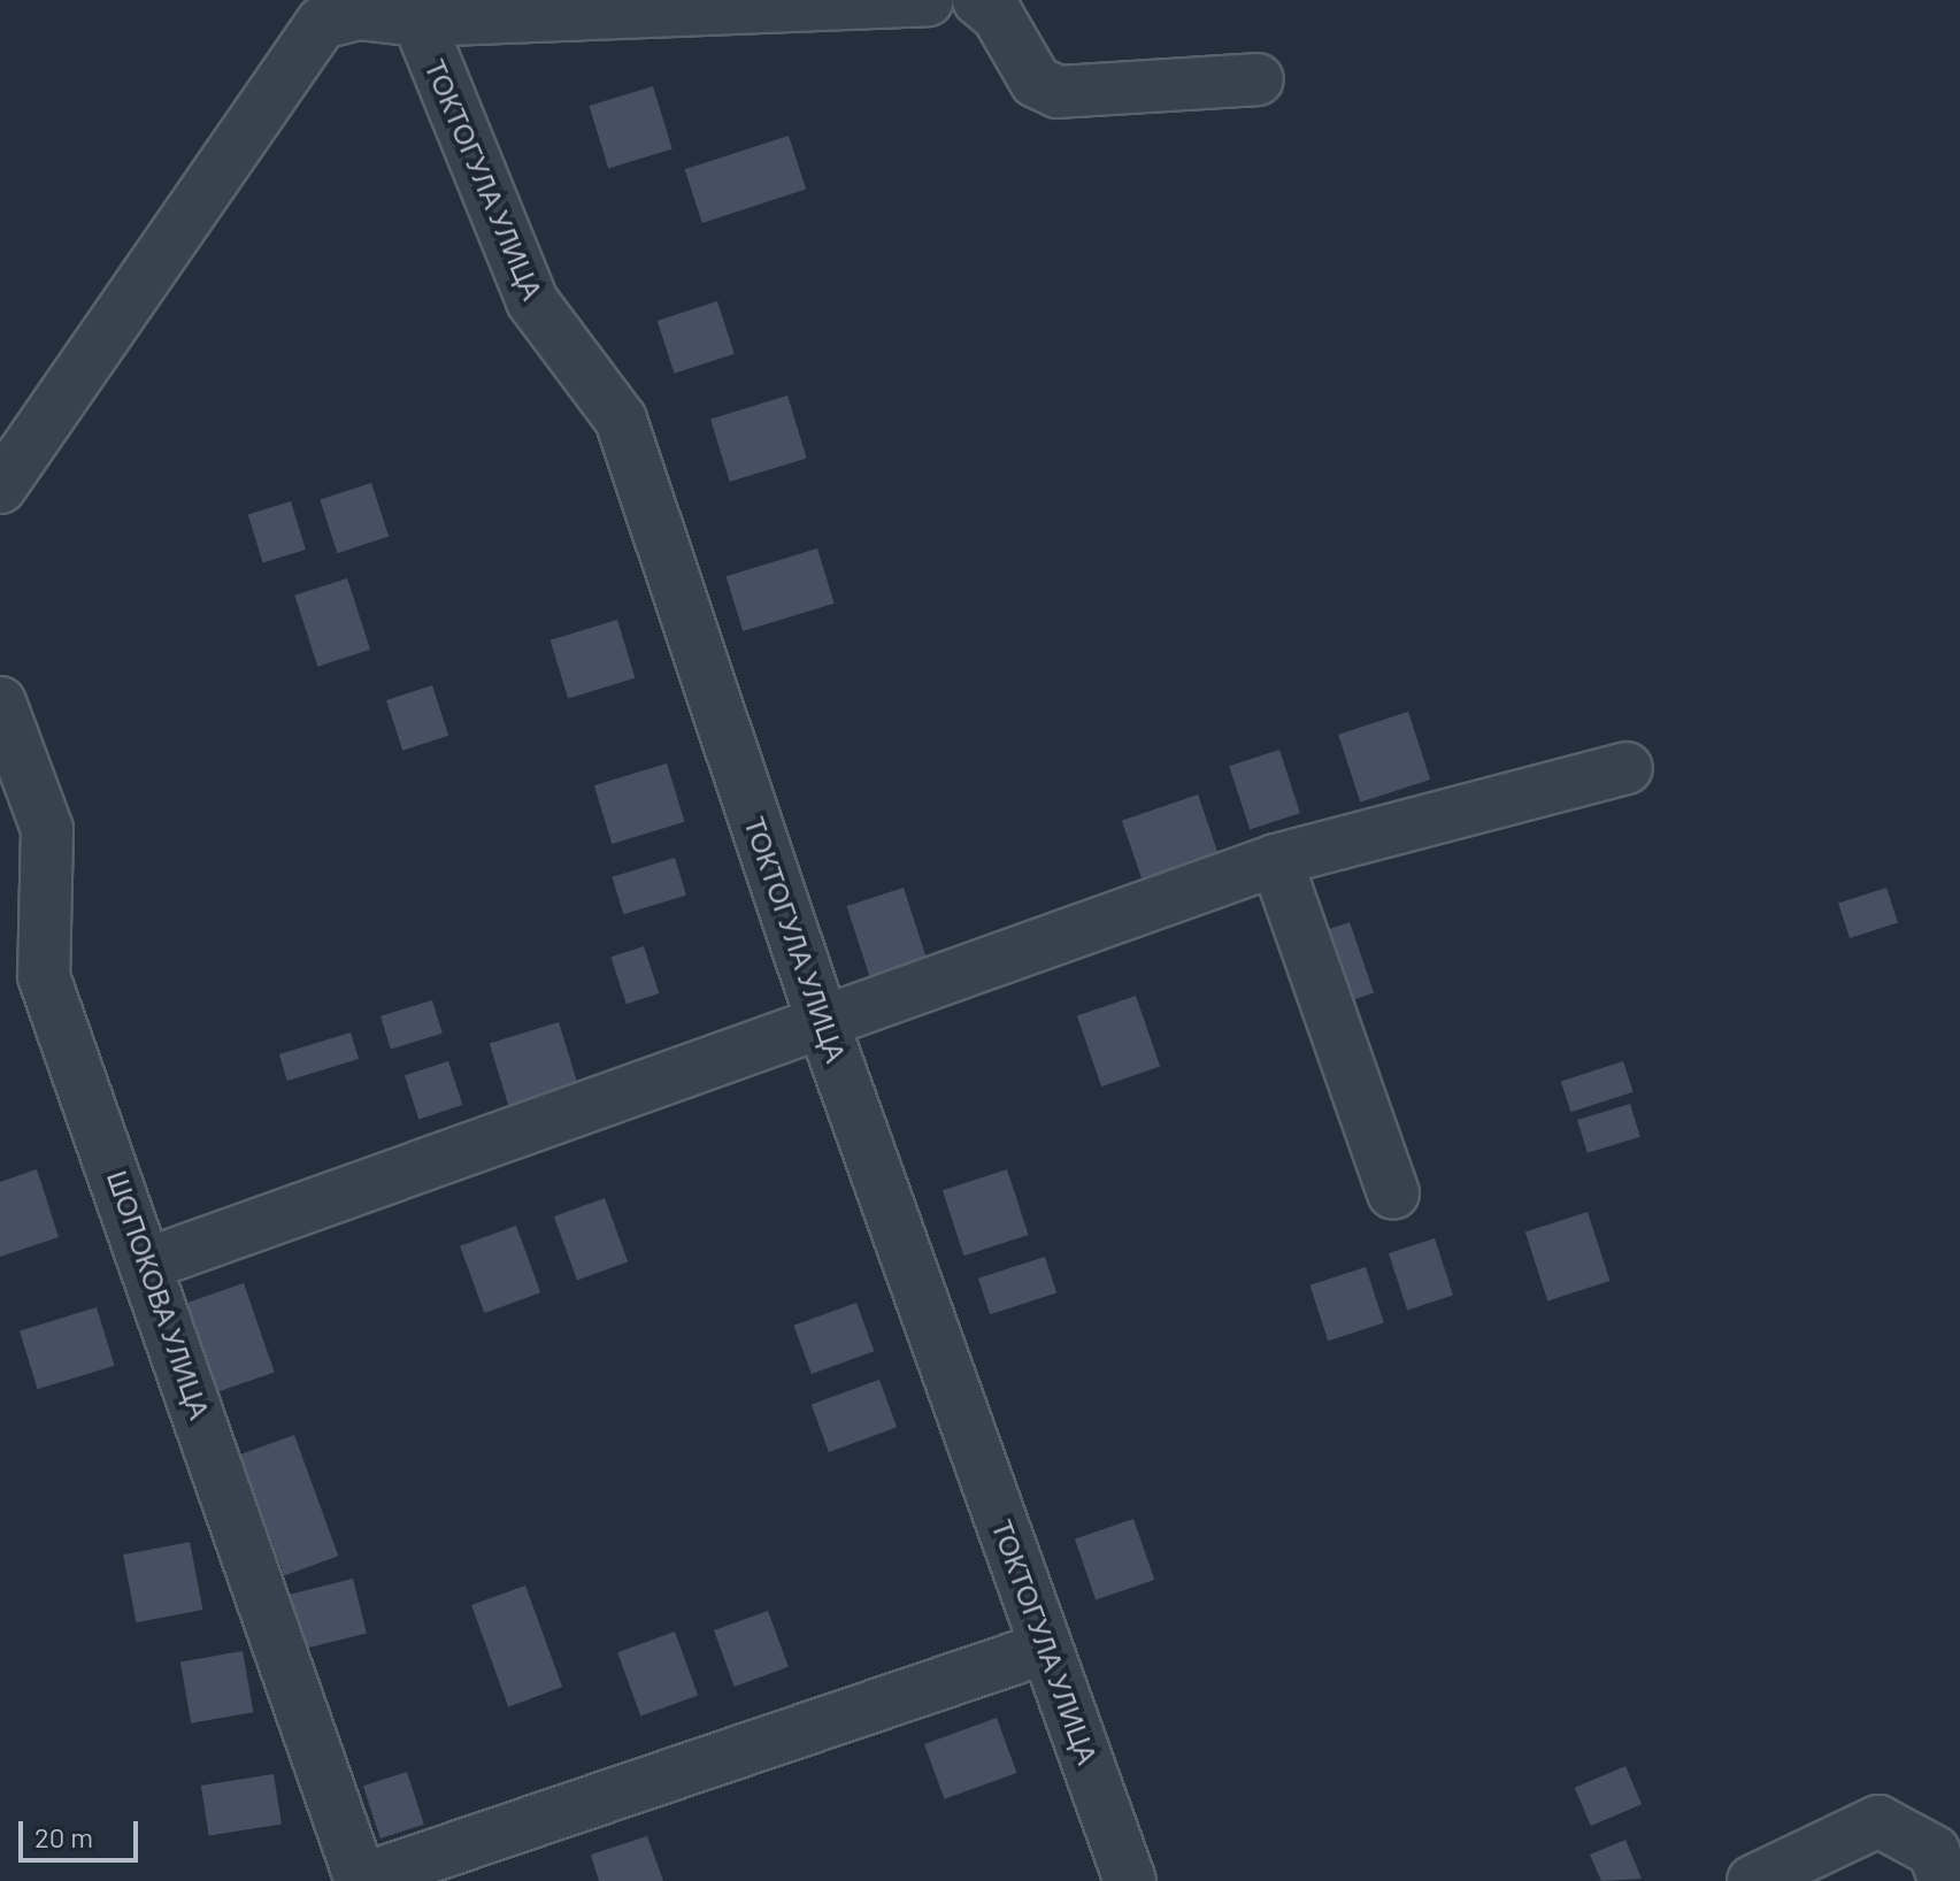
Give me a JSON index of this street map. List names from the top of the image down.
{
  "streets": {
    "street": ["ТОКТОГУЛА УЛИЦА", "ШОПОКОВА УЛИЦА"]
  },
  "scale_bar": "20 m"
}
